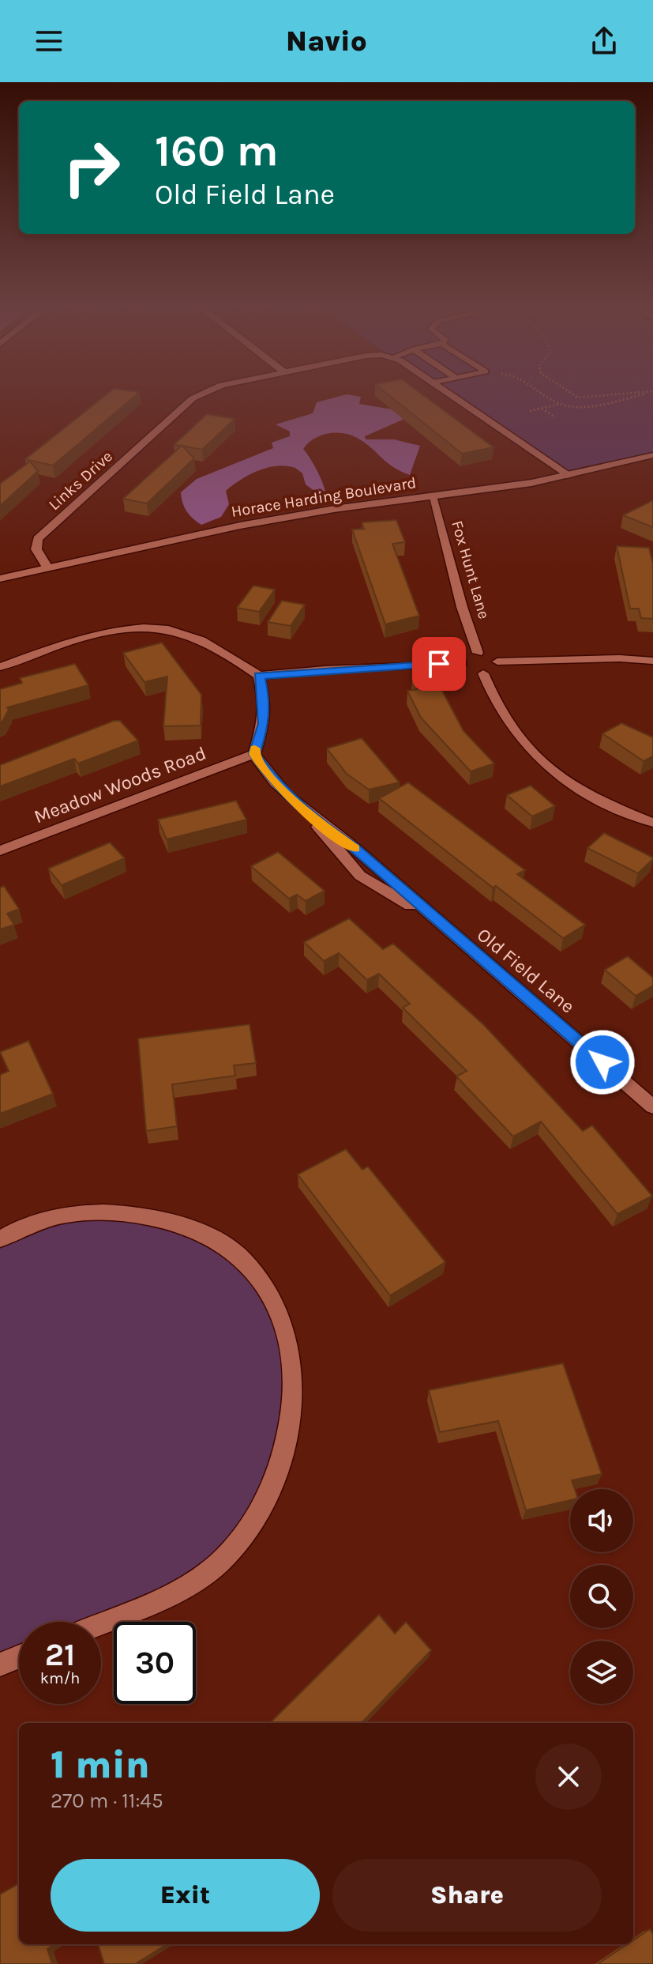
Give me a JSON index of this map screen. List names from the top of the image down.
{
  "streets": {
    "street": [
      "Links Drive",
      "Horace Harding Boulevard",
      "Fox Hunt Lane",
      "Meadow Woods Road",
      "Old Field Lane"
    ]
  },
  "crossings": [
    ["Links Drive", "Horace Harding Boulevard"],
    ["Horace Harding Boulevard", "Fox Hunt Lane"],
    ["Meadow Woods Road", "Old Field Lane"]
  ],
  "page": {
    "header": "Navio",
    "turn": ["160 m", "Old Field Lane"],
    "speed": "21 km/h",
    "limit": "30",
    "heading": ["1 min", "270 m · 11:45"],
    "buttons": ["Exit", "Share"]
  }
}
